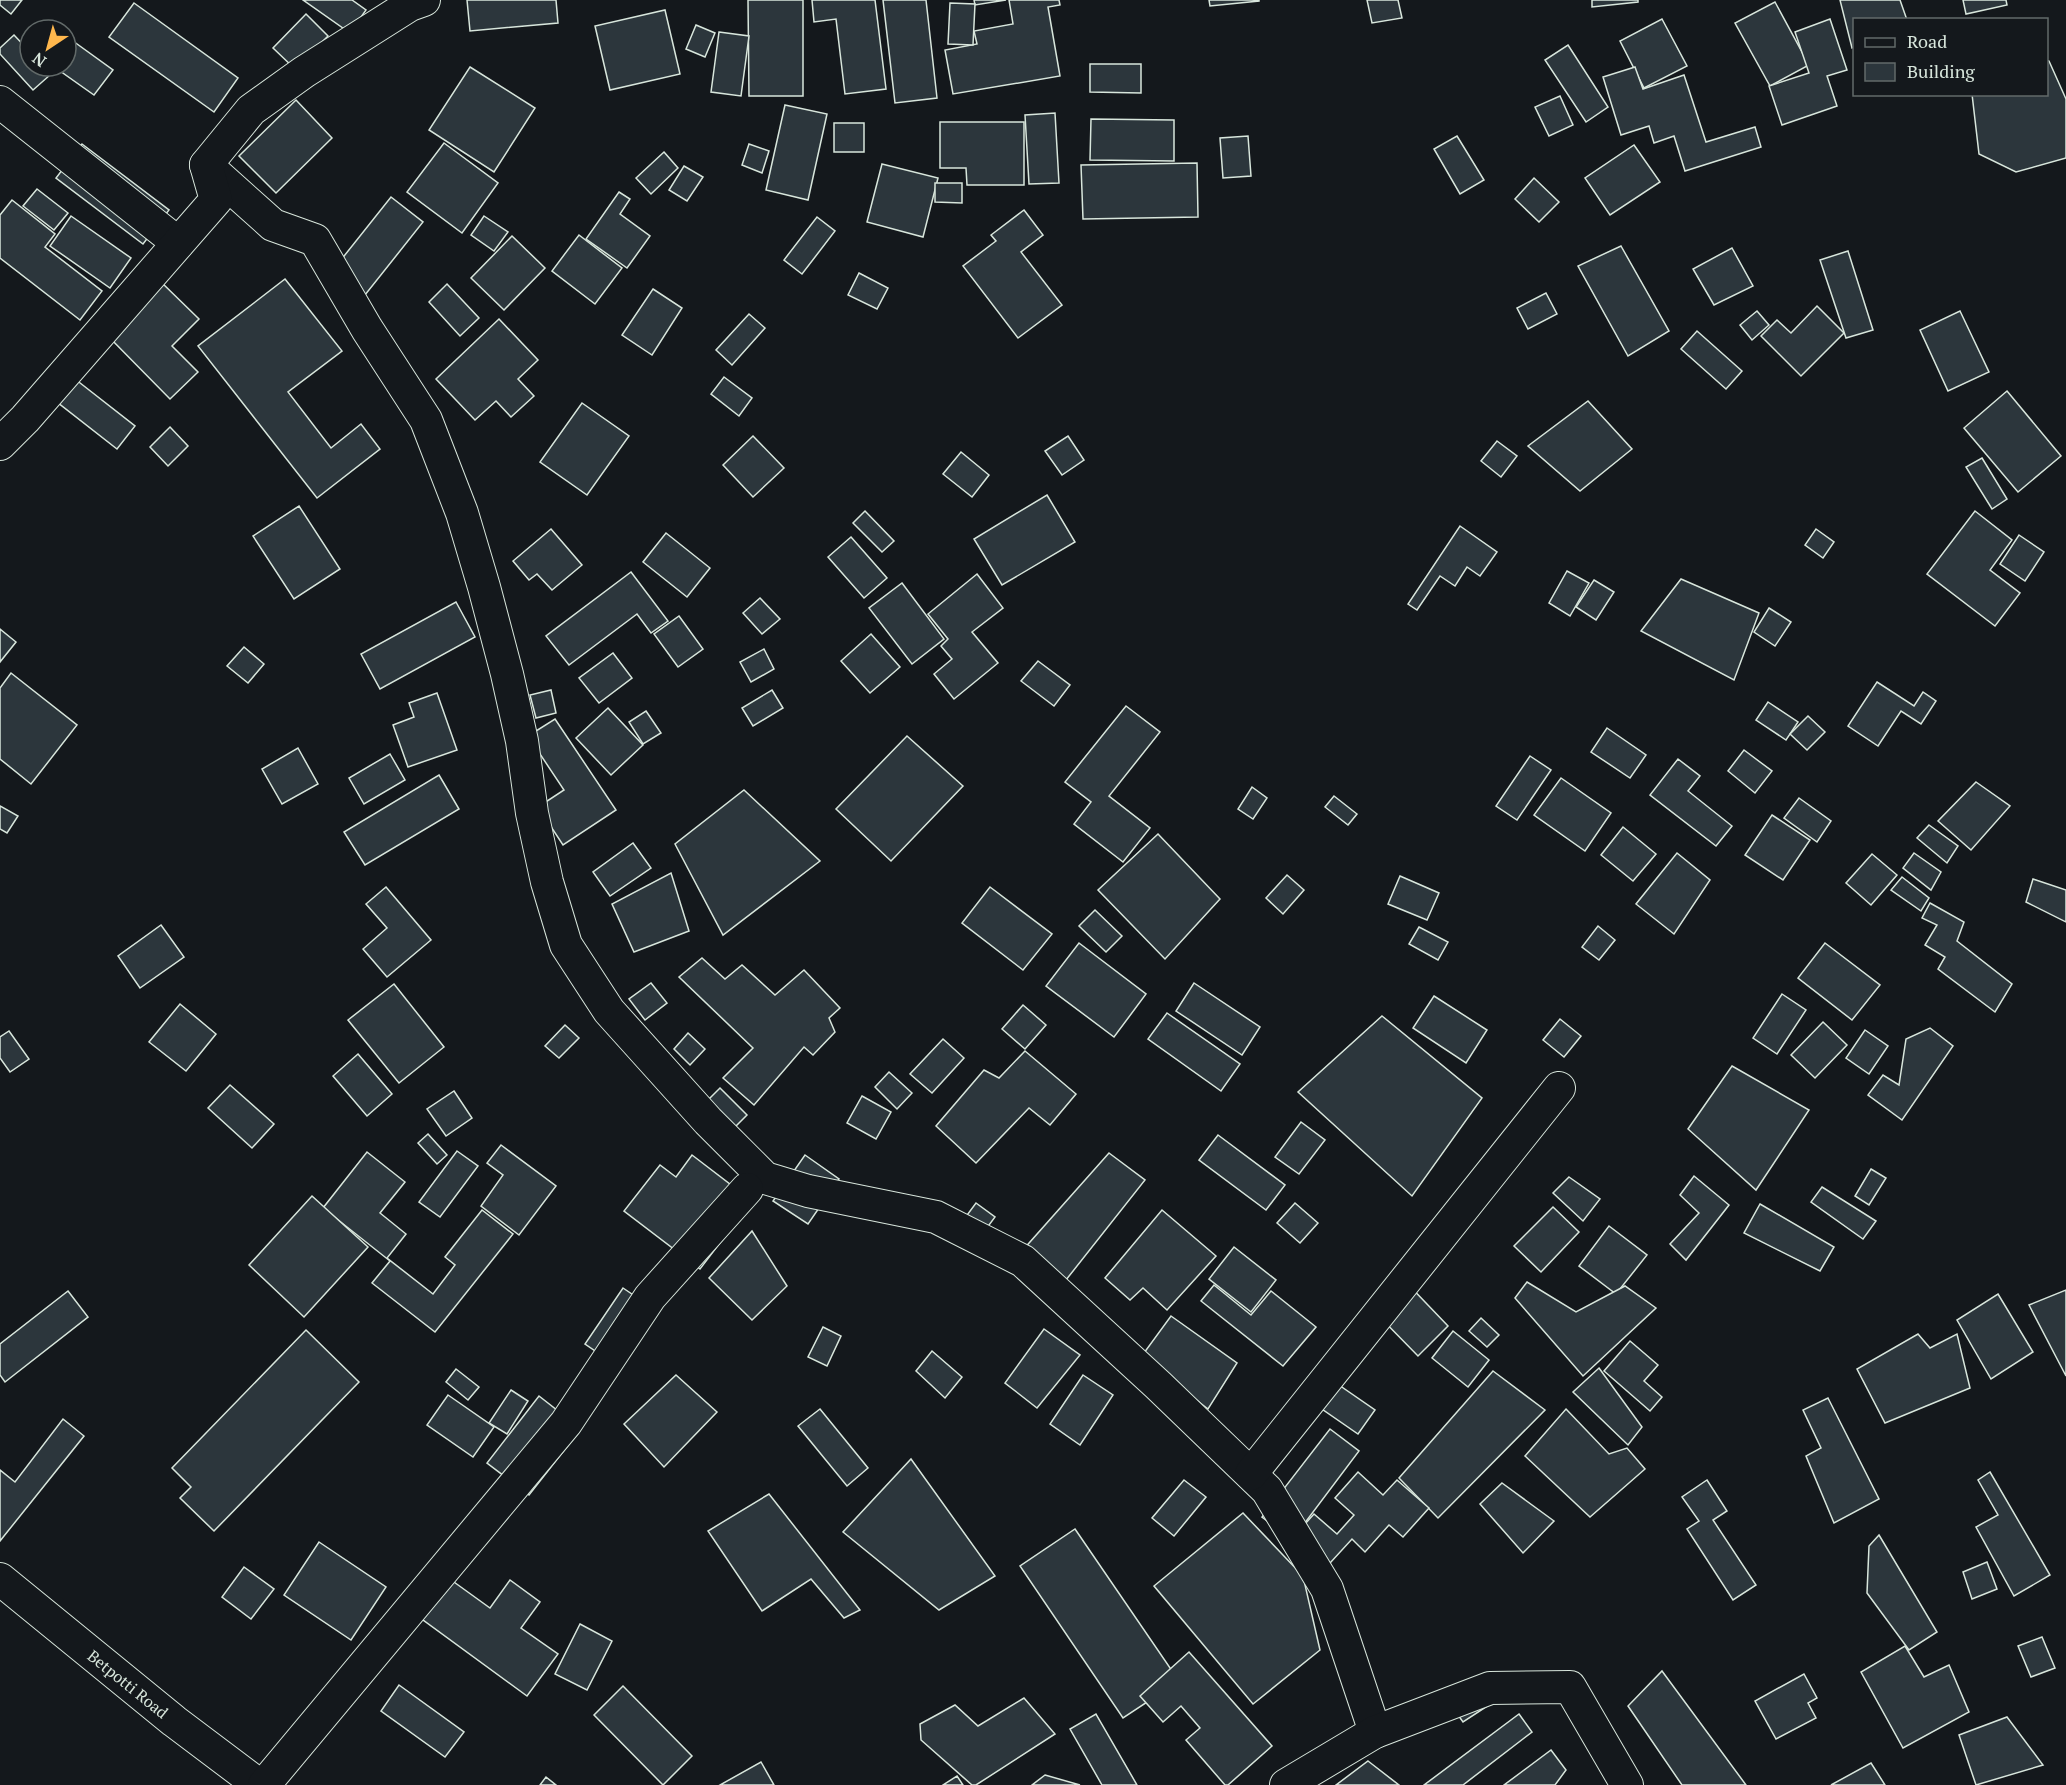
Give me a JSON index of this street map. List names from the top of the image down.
{
  "streets": {
    "street": ["Betpotti Road"]
  },
  "legend": ["Road", "Building"],
  "north": "bottom left"
}
